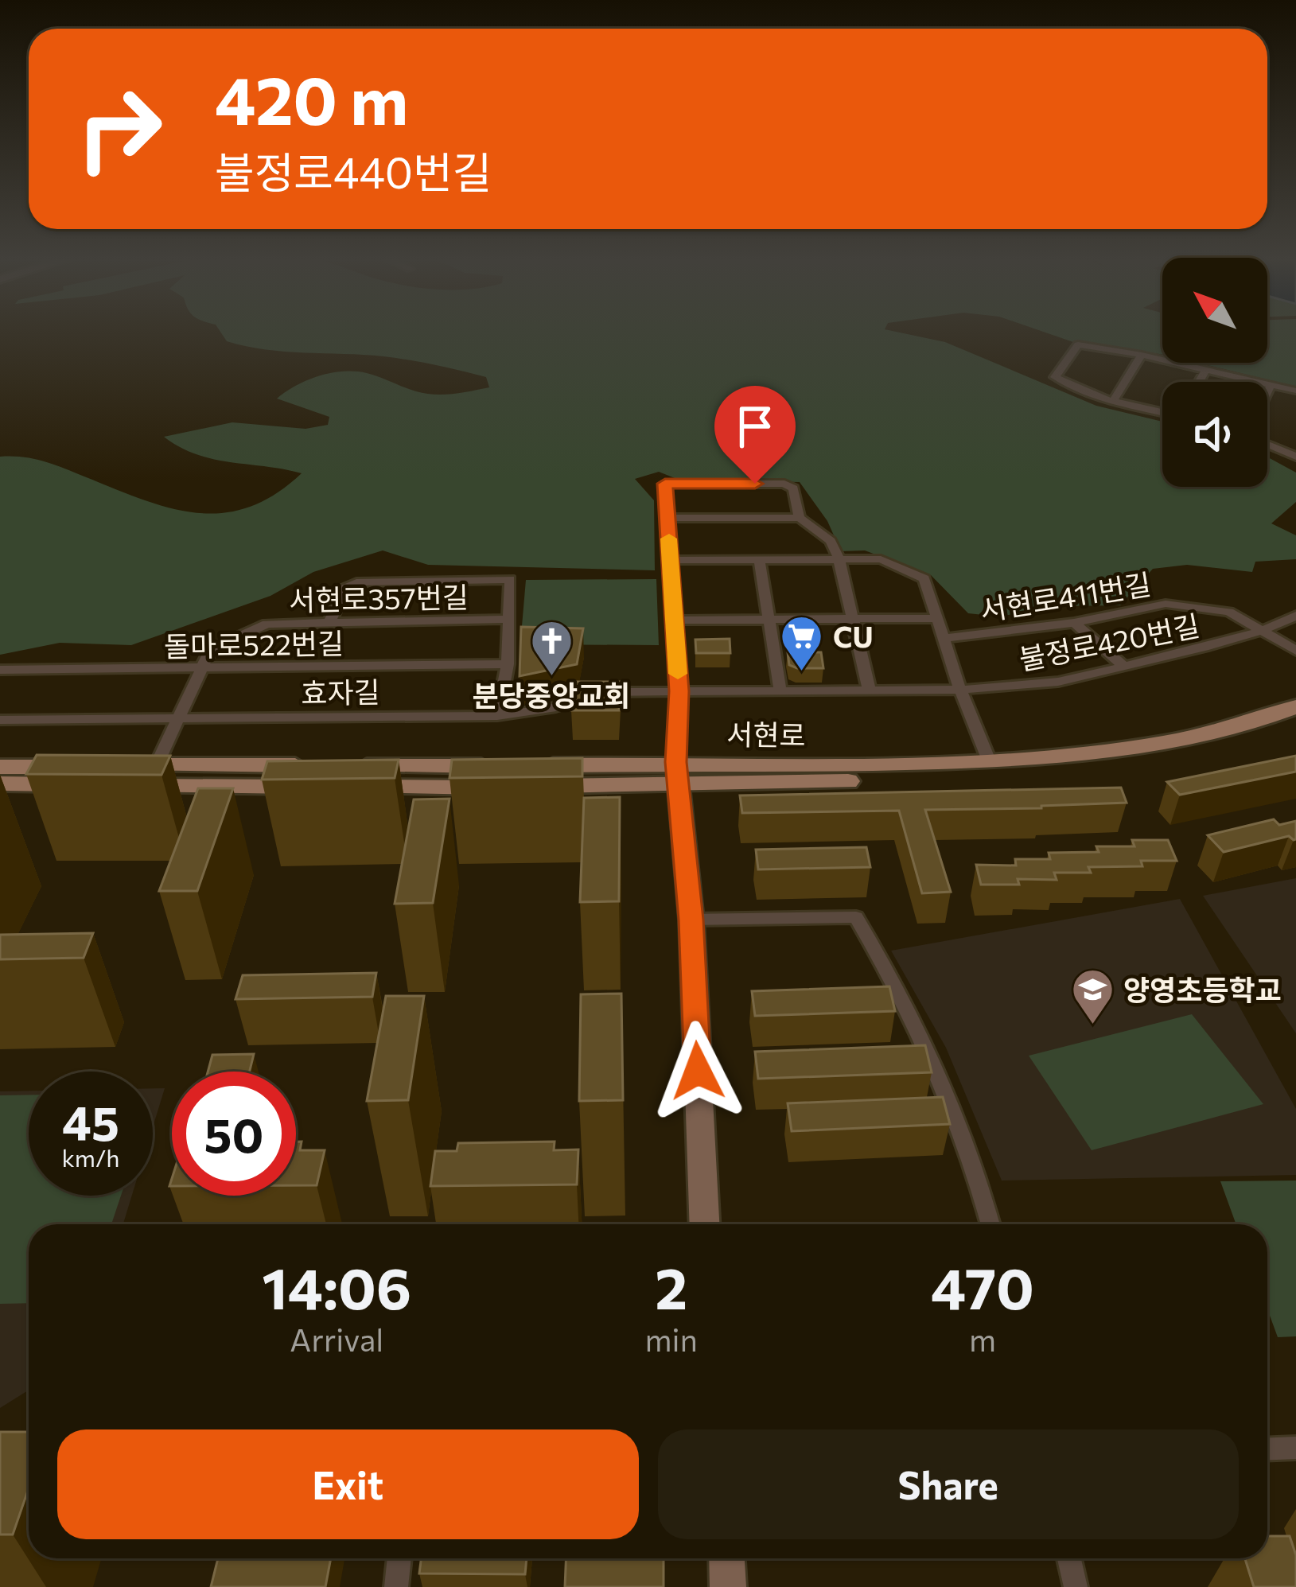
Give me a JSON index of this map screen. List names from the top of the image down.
{
  "streets": {
    "main road": ["서현로"],
    "street": [
      "서현로411번길",
      "서현로357번길",
      "불정로420번길",
      "돌마로522번길",
      "효자길"
    ]
  },
  "crossings": [
    ["서현로411번길", "불정로420번길"],
    ["서현로357번길", "돌마로522번길"],
    ["서현로357번길", "효자길"],
    ["서현로357번길", "서현로"],
    ["불정로420번길", "효자길"]
  ],
  "places": {
    "supermarket": ["CU"],
    "church": ["분당중앙교회"],
    "school or university": ["양영초등학교"]
  },
  "north": "top left",
  "page": {
    "turn": ["420 m", "불정로440번길"],
    "speed": "45 km/h",
    "limit": "50",
    "eta": [
      "14:06",
      "Arrival",
      "2",
      "min",
      "470",
      "m"
    ],
    "buttons": ["Exit", "Share"]
  }
}
